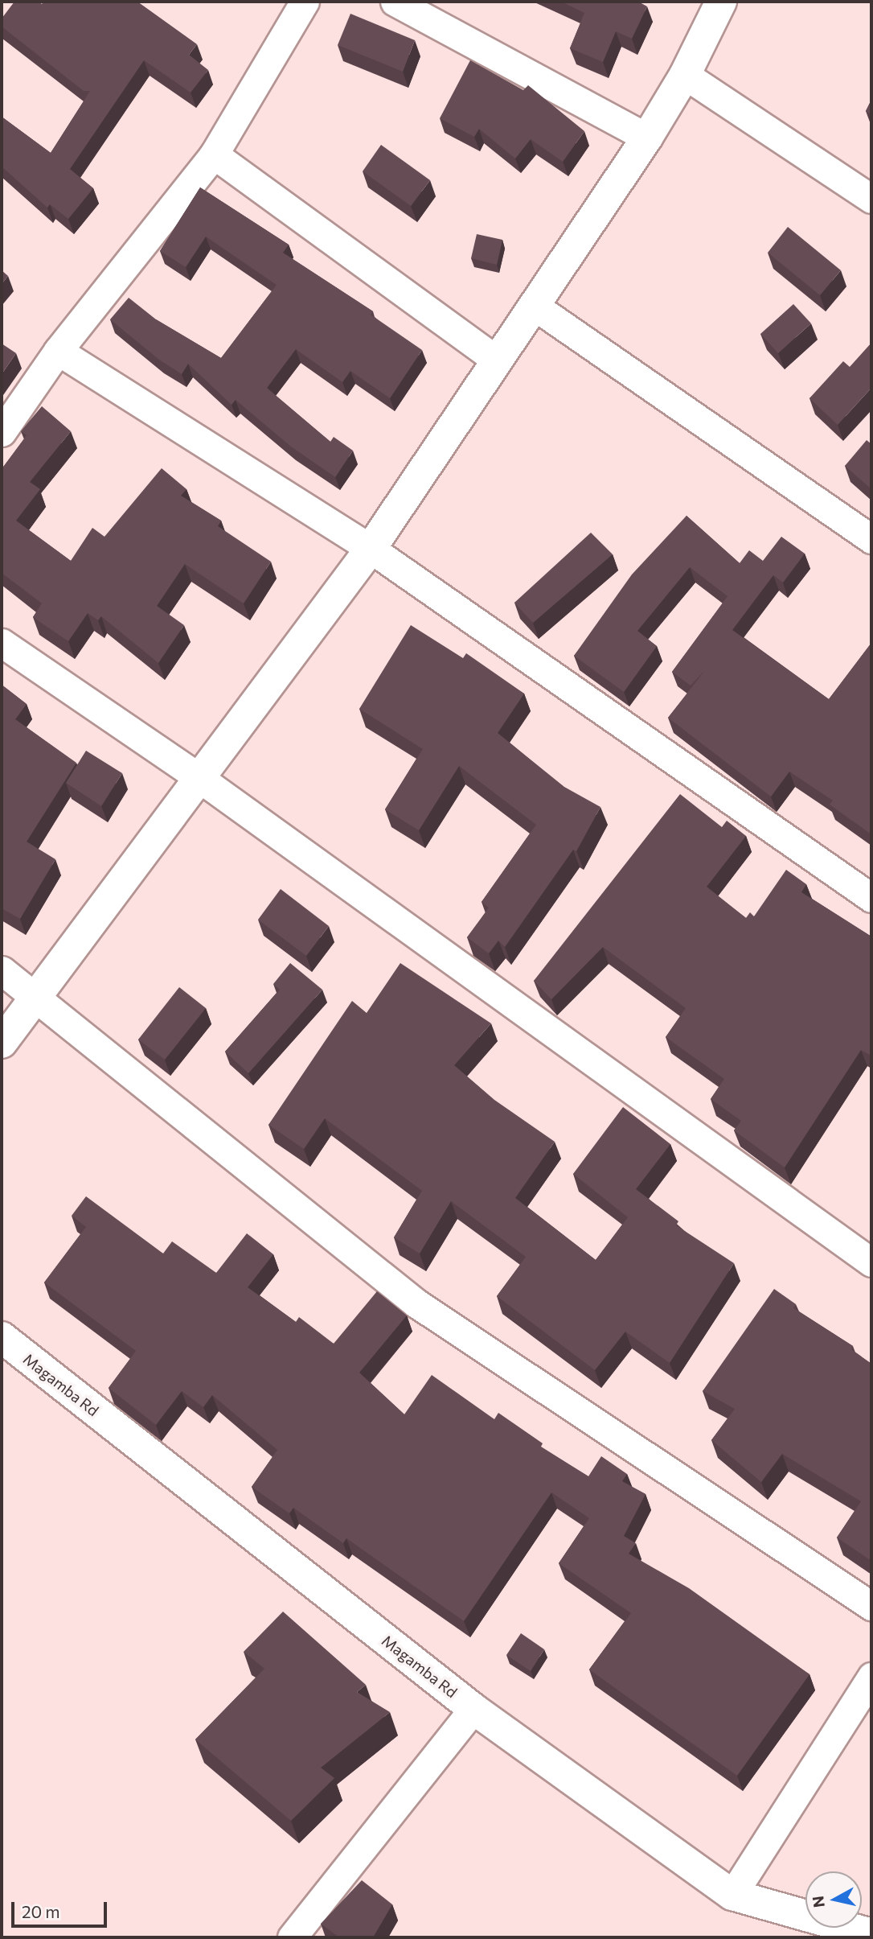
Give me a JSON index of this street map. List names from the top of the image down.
{
  "streets": {
    "street": ["Magamba Rd"]
  },
  "scale_bar": "20 m",
  "north": "left"
}
